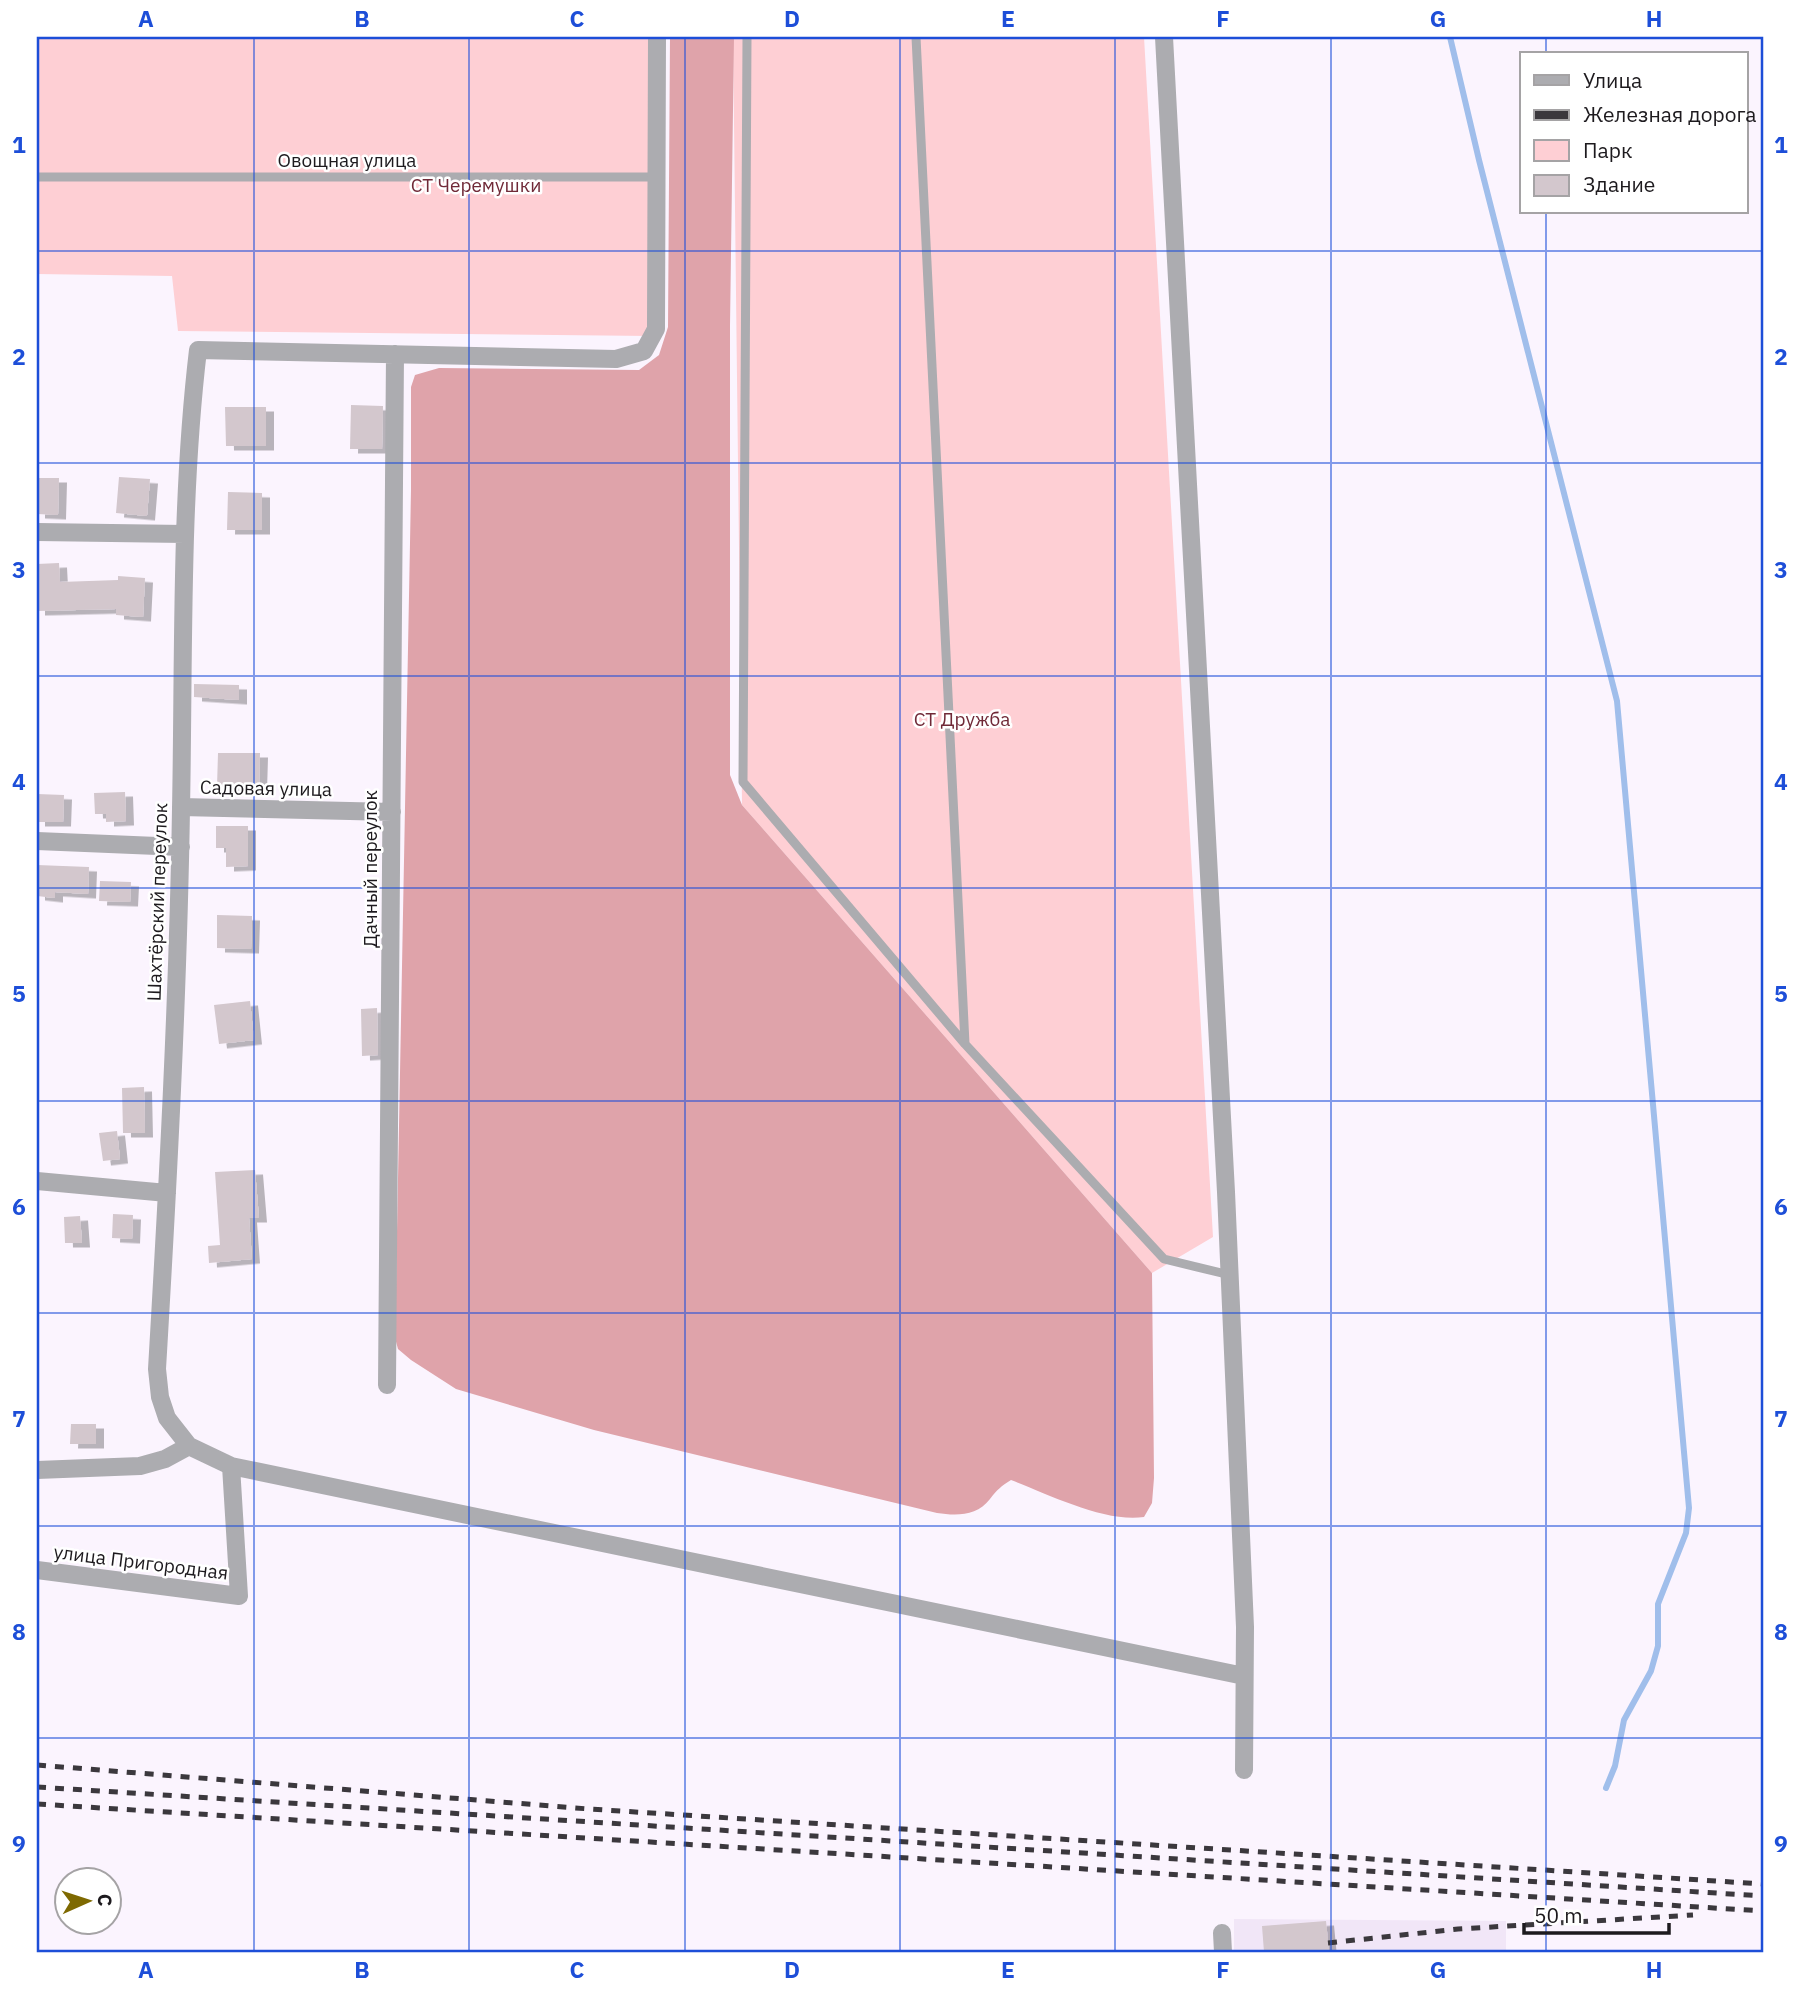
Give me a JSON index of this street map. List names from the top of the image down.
{
  "streets": {
    "street": [
      "Садовая улица",
      "Дачный переулок",
      "Шахтёрский переулок",
      "улица Пригородная"
    ],
    "lane": ["Овощная улица"]
  },
  "crossings": [
    ["Садовая улица", "Дачный переулок"],
    ["Садовая улица", "Шахтёрский переулок"],
    ["Дачный переулок", "Шахтёрский переулок"]
  ],
  "parks": ["СТ Черемушки", "СТ Дружба"],
  "legend": [
    "Улица",
    "Железная дорога",
    "Парк",
    "Здание"
  ],
  "scale_bar": "50 m",
  "north": "right",
  "grid": {
    "columns": [
      "A",
      "B",
      "C",
      "D",
      "E",
      "F",
      "G",
      "H"
    ],
    "rows": [
      "1",
      "2",
      "3",
      "4",
      "5",
      "6",
      "7",
      "8",
      "9"
    ]
  }
}
